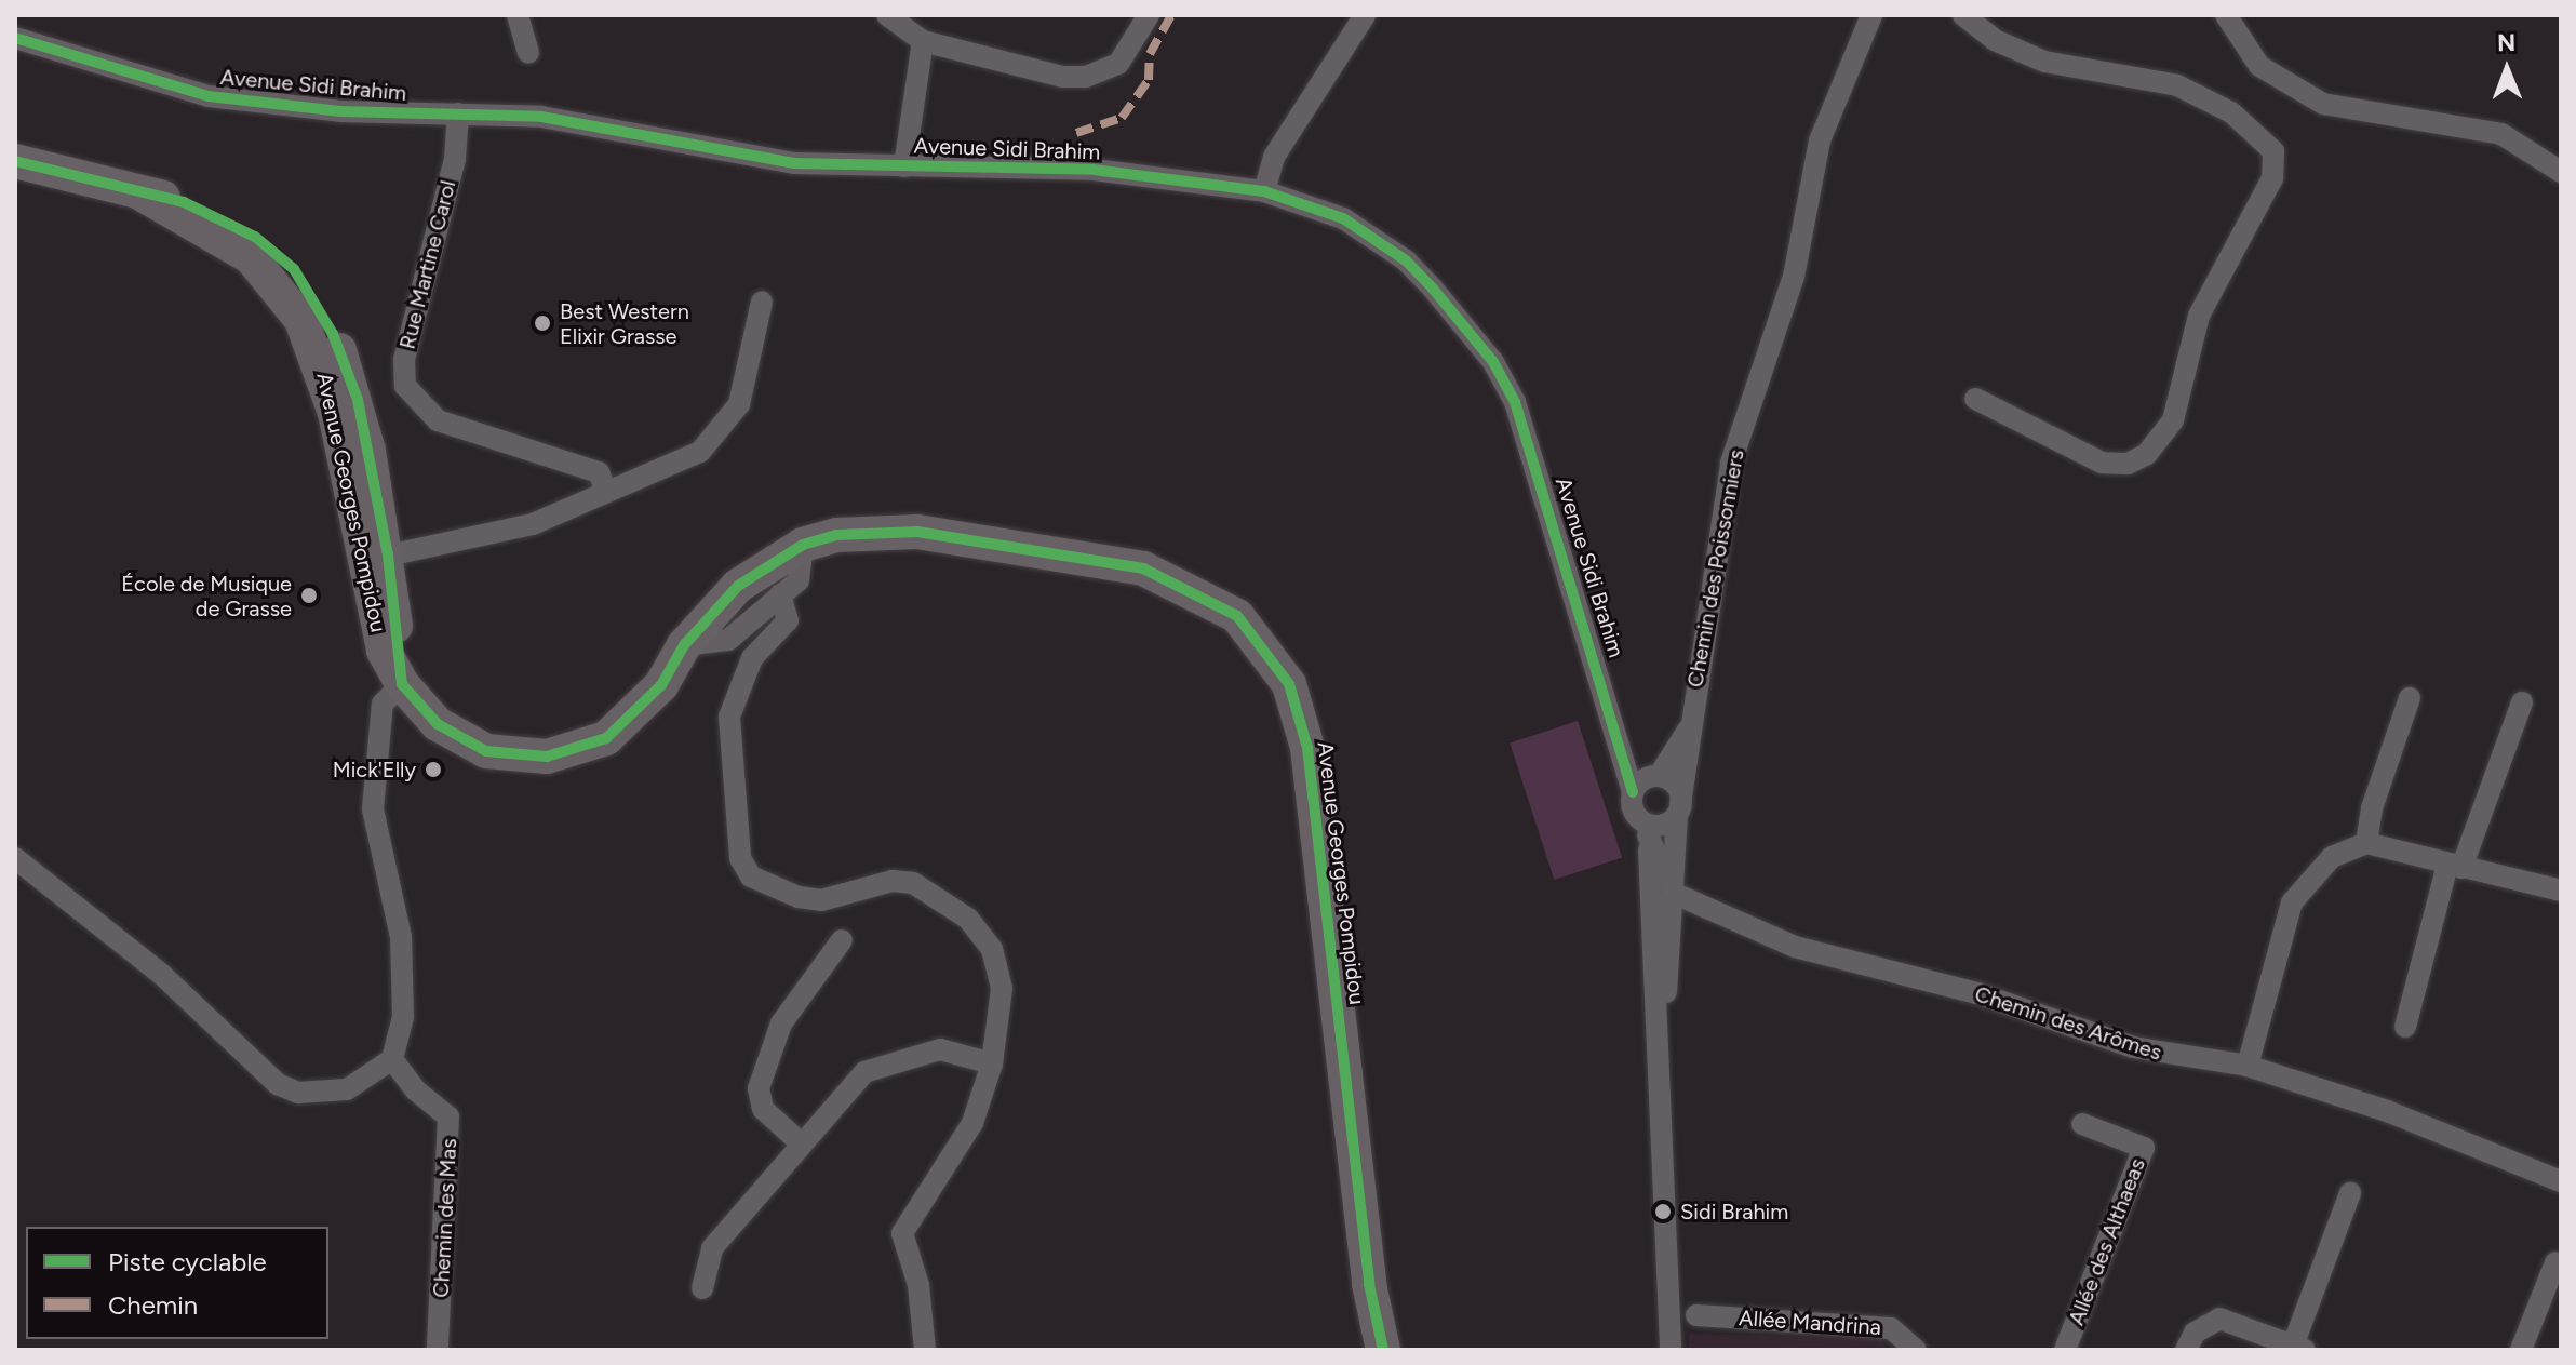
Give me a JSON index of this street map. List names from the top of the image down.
{
  "streets": {
    "main road": ["Avenue Georges Pompidou"],
    "street": [
      "Avenue Sidi Brahim",
      "Rue Martine Carol",
      "Chemin des Poissonniers",
      "Chemin des Arômes",
      "Chemin des Mas",
      "Allée des Althaeas",
      "Allée Mandrina"
    ]
  },
  "crossings": [
    ["Avenue Sidi Brahim", "Rue Martine Carol"],
    ["Avenue Sidi Brahim", "Chemin des Poissonniers"]
  ],
  "places": [
    "Best Western Elixir Grasse",
    "École de Musique de Grasse",
    "Mick'Elly",
    "Sidi Brahim"
  ],
  "legend": ["Piste cyclable", "Chemin"],
  "north": "top"
}
